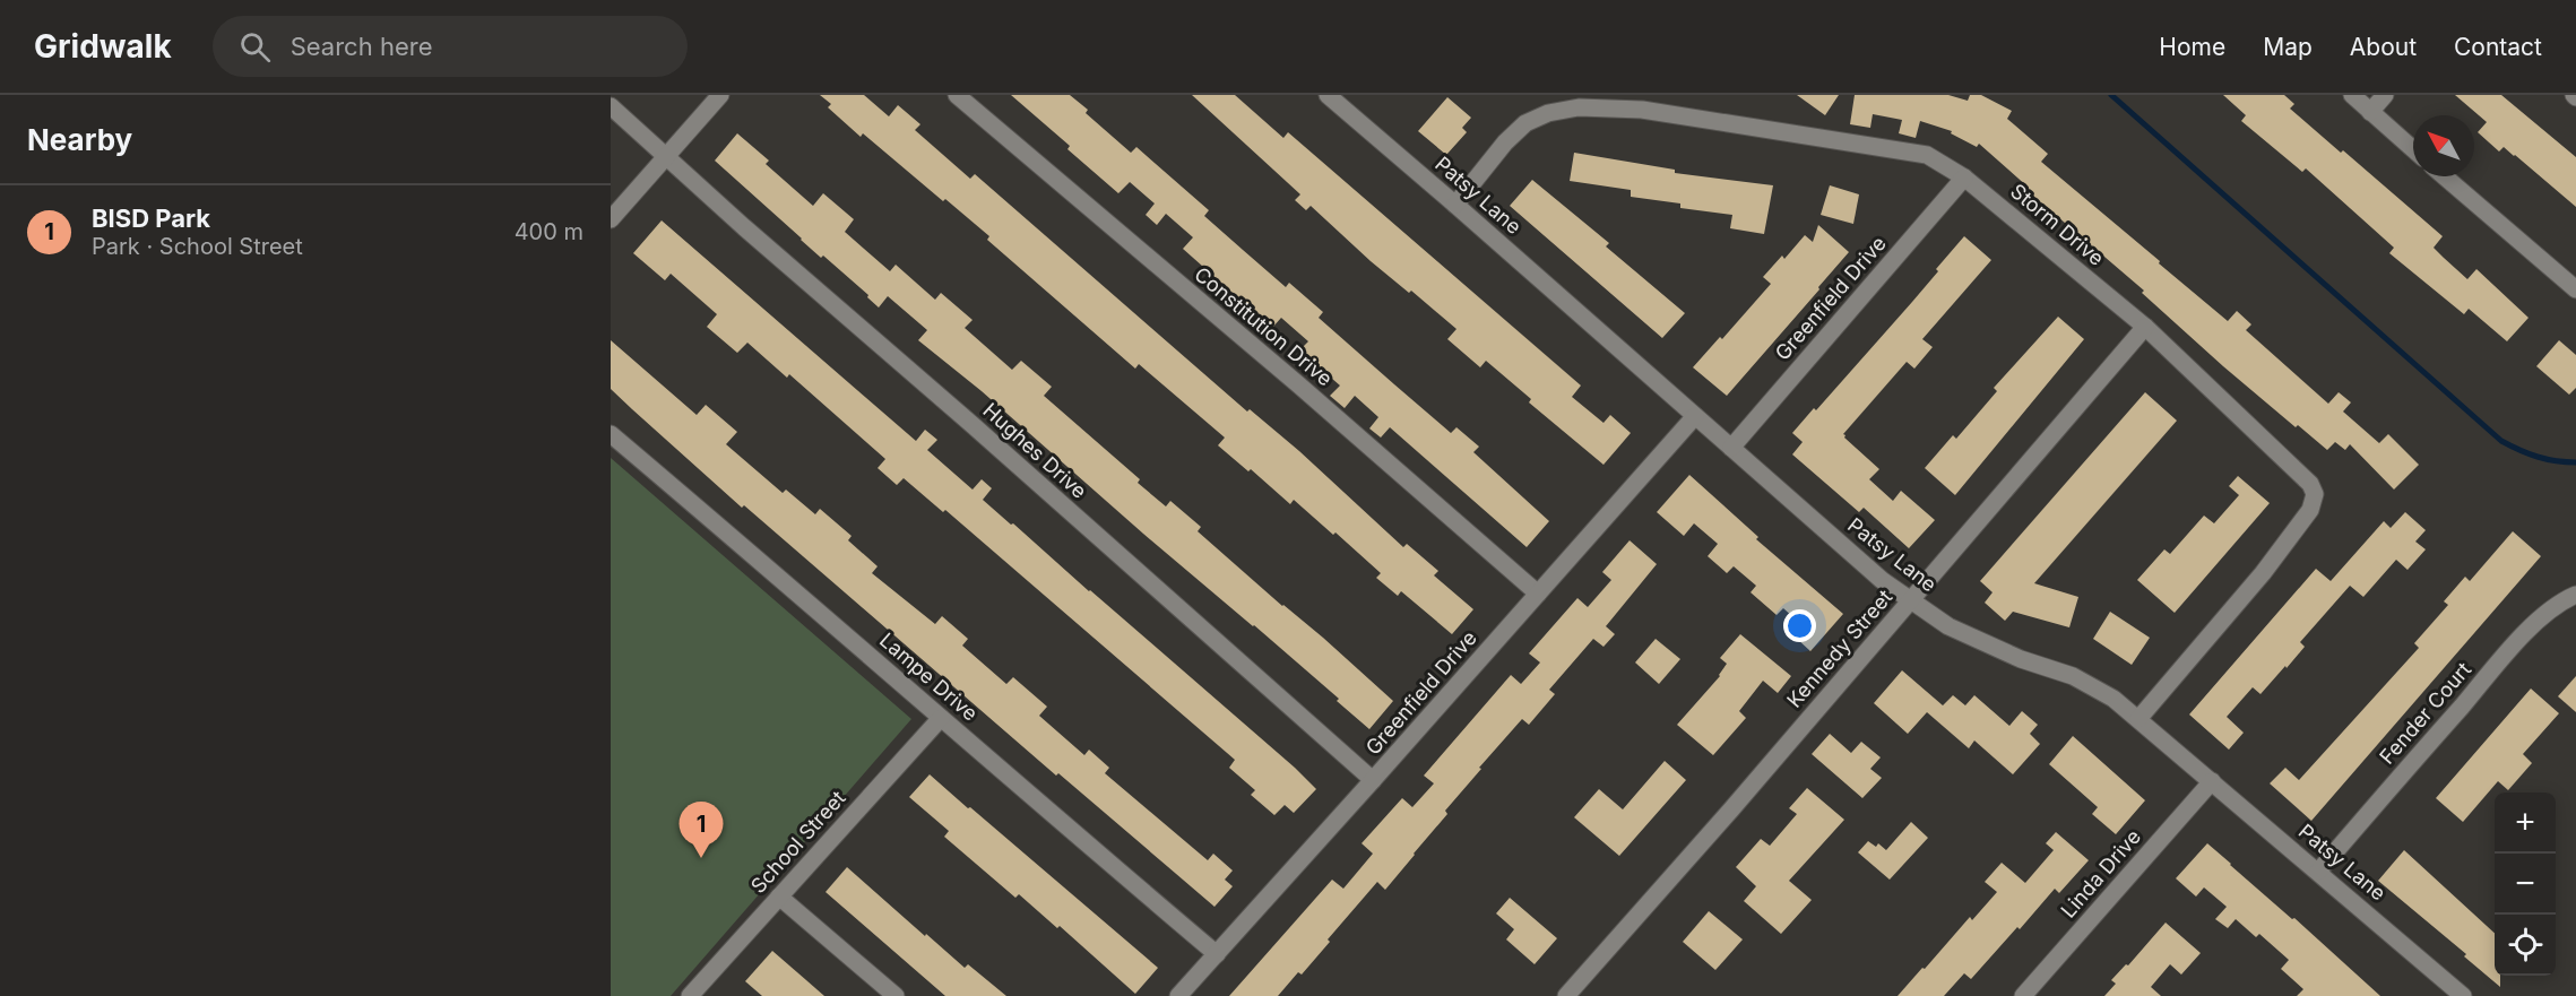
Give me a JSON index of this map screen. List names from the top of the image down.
{
  "streets": {
    "street": [
      "Patsy Lane",
      "Storm Drive",
      "Greenfield Drive",
      "Constitution Drive",
      "Hughes Drive",
      "Kennedy Street",
      "Lampe Drive",
      "Fender Court",
      "School Street",
      "Linda Drive"
    ]
  },
  "crossings": [
    ["Patsy Lane", "Storm Drive"],
    ["Patsy Lane", "Greenfield Drive"],
    ["Patsy Lane", "Kennedy Street"],
    ["Patsy Lane", "Fender Court"],
    ["Patsy Lane", "Linda Drive"],
    ["Storm Drive", "Greenfield Drive"],
    ["Storm Drive", "Kennedy Street"],
    ["Greenfield Drive", "Constitution Drive"],
    ["Greenfield Drive", "Hughes Drive"],
    ["Greenfield Drive", "Lampe Drive"],
    ["Lampe Drive", "School Street"]
  ],
  "north": "top left",
  "page": {
    "header": "Gridwalk",
    "search": "Search here",
    "nav": [
      "Home",
      "Map",
      "About",
      "Contact"
    ],
    "heading": "Nearby",
    "list": [
      {
        "mark": "1",
        "name": "BISD Park",
        "note": "Park · School Street",
        "value": "400 m"
      }
    ],
    "map_buttons": ["+", "−"],
    "pins": "1"
  }
}
